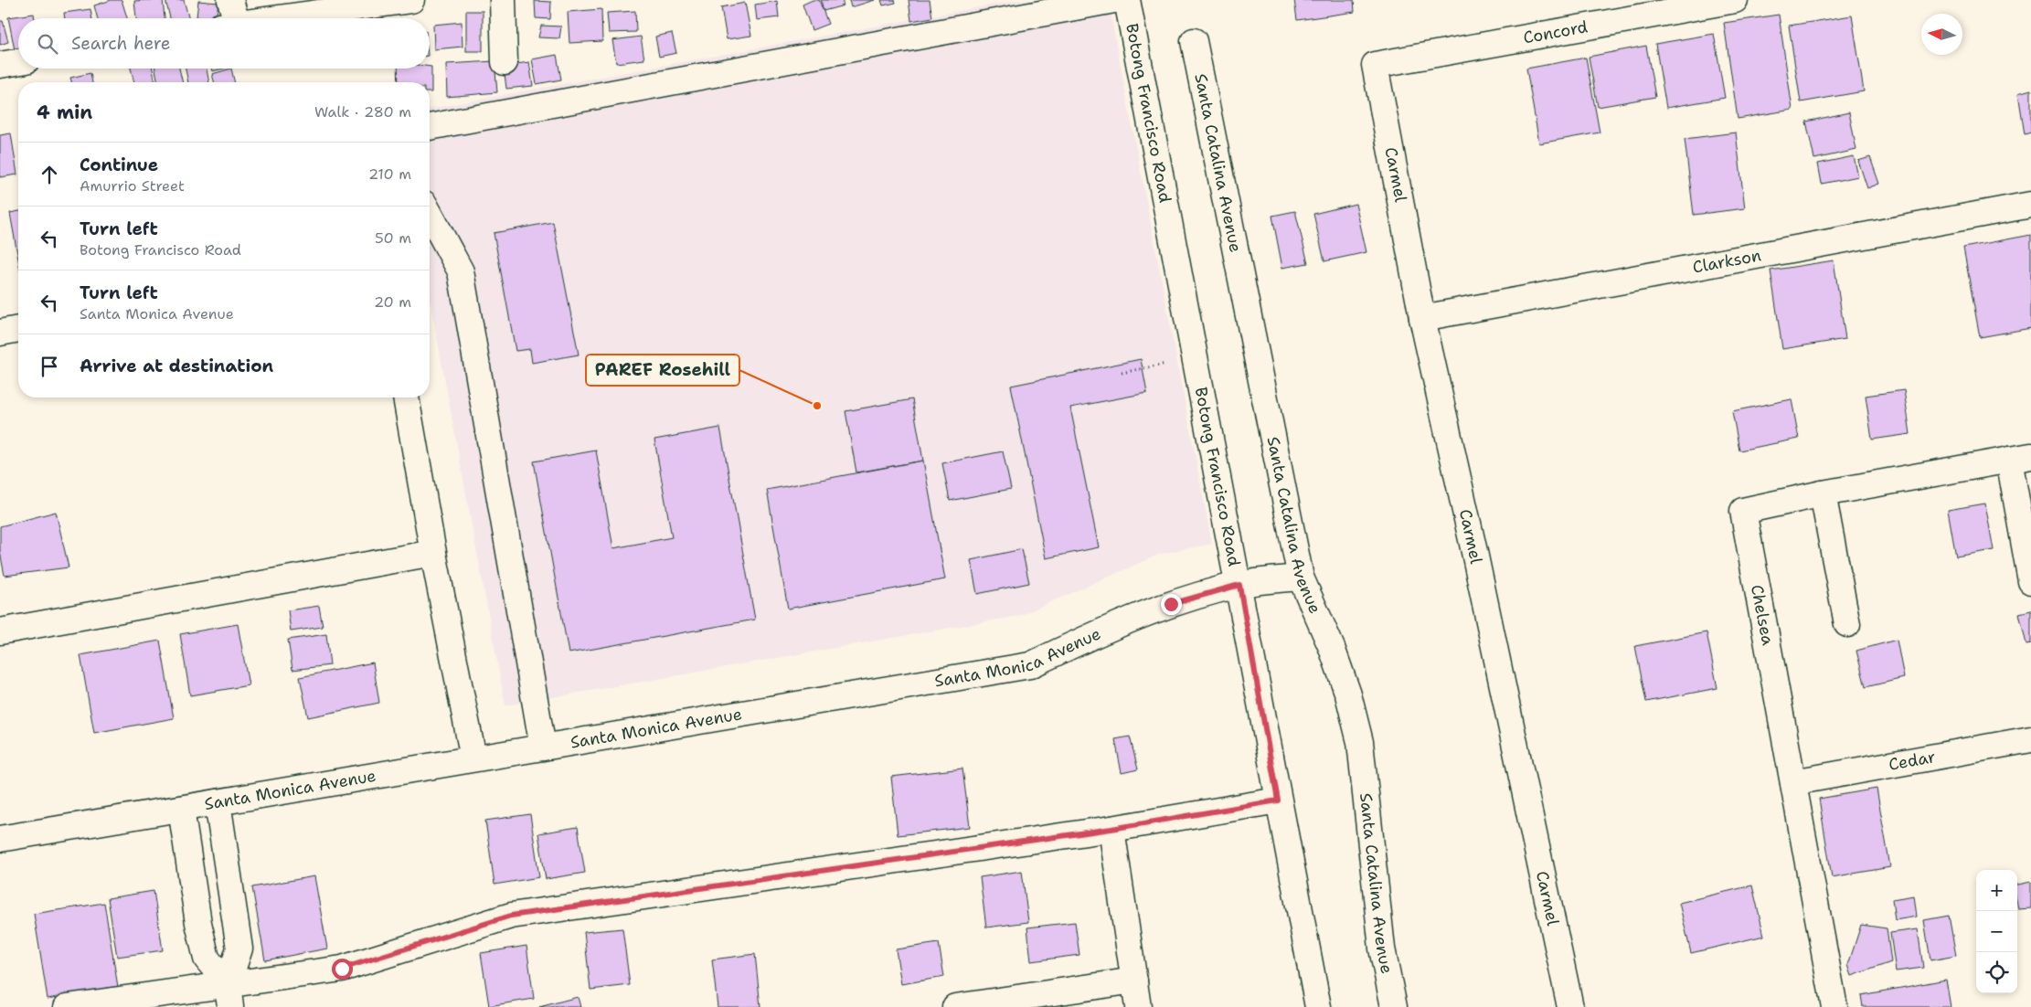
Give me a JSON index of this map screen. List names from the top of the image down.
{
  "streets": {
    "street": [
      "Concord",
      "Botong Francisco Road",
      "Santa Catalina Avenue",
      "Carmel",
      "Clarkson",
      "Chelsea",
      "Santa Monica Avenue",
      "Cedar"
    ]
  },
  "crossings": [
    ["Concord", "Carmel"],
    ["Botong Francisco Road", "Santa Monica Avenue"],
    ["Santa Catalina Avenue", "Santa Monica Avenue"],
    ["Carmel", "Clarkson"],
    ["Chelsea", "Cedar"]
  ],
  "places": ["PAREF Rosehill"],
  "north": "left",
  "page": {
    "search": "Search here",
    "heading": ["4 min", "Walk · 280 m"],
    "list": [
      ["Continue", "Amurrio Street", "210 m"],
      ["Turn left", "Botong Francisco Road", "50 m"],
      ["Turn left", "Santa Monica Avenue", "20 m"],
      "Arrive at destination"
    ],
    "map_buttons": ["+", "−"]
  }
}
